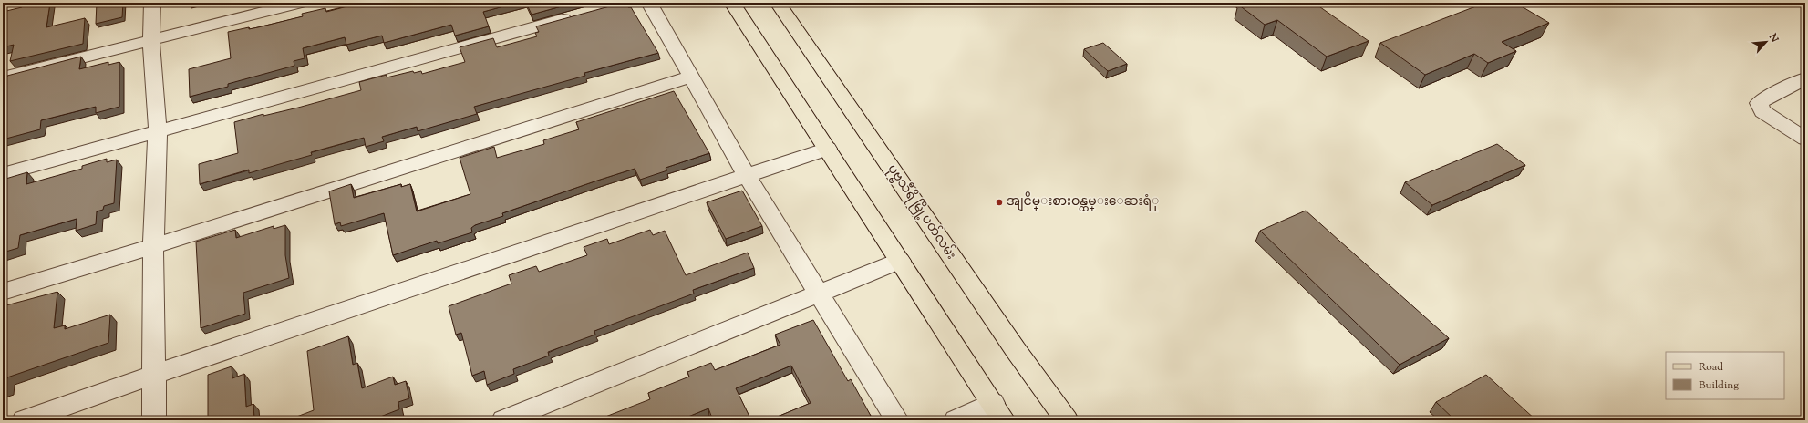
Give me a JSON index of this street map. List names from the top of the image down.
{
  "streets": {
    "main road": ["ပုဗ္ဗသီရိ မြို့ပတ်လမ်း"]
  },
  "places": ["အျငိမ္းစားဝန္ထမ္းေဆးရံု"],
  "legend": ["Road", "Building"],
  "north": "top right"
}
